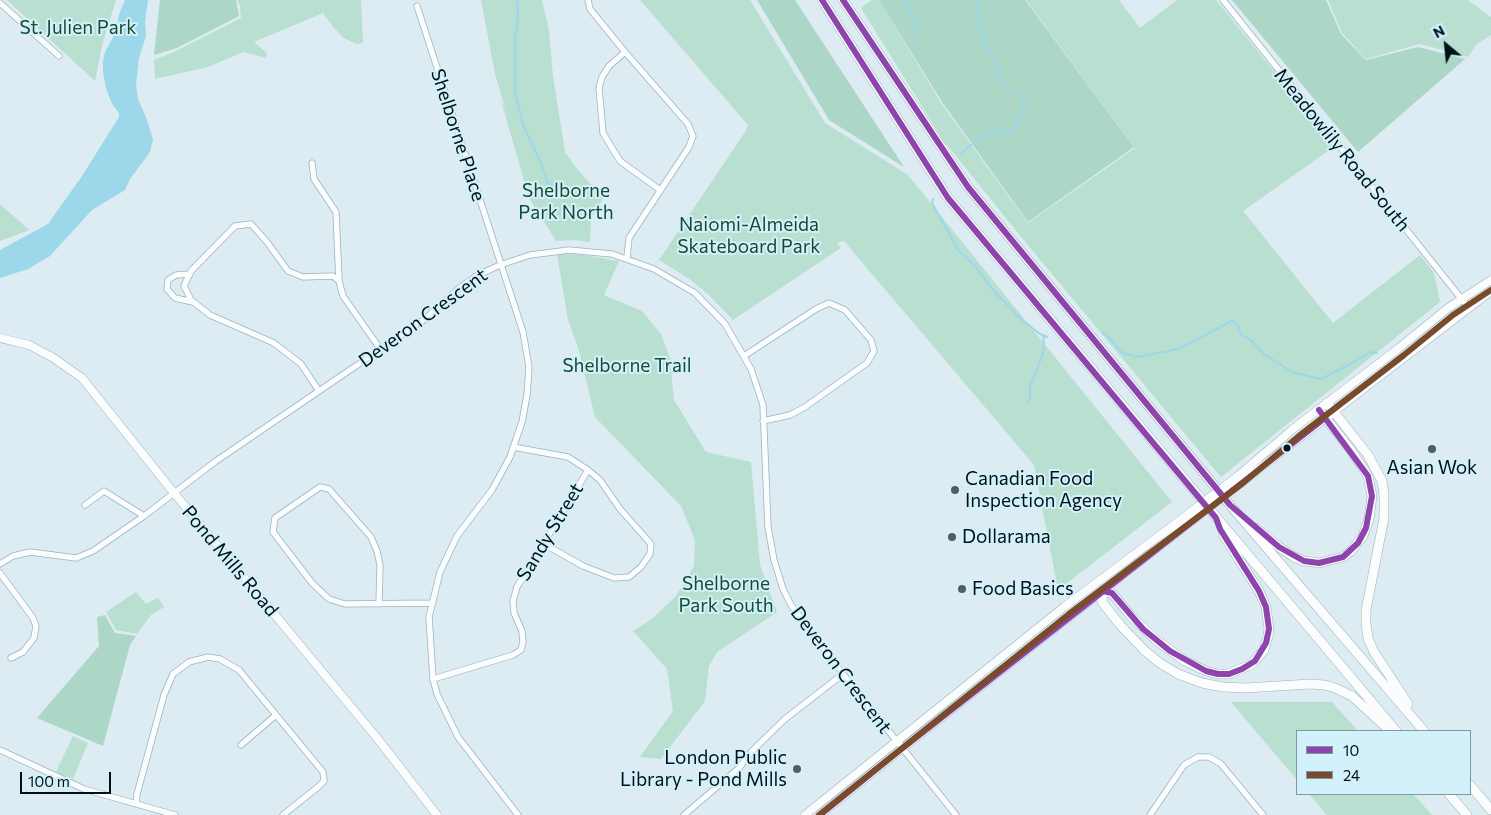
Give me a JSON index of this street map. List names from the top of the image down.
{
  "streets": {
    "main road": ["Pond Mills Road"],
    "street": [
      "Shelborne Place",
      "Meadowlily Road South",
      "Deveron Crescent",
      "Sandy Street"
    ]
  },
  "crossings": [
    ["Shelborne Place", "Deveron Crescent"],
    ["Shelborne Place", "Sandy Street"],
    ["Deveron Crescent", "Pond Mills Road"]
  ],
  "parks": [
    "St. Julien Park",
    "Shelborne Park North",
    "Naiomi-Almeida Skateboard Park",
    "Shelborne Trail",
    "Shelborne Park South"
  ],
  "places": [
    "Asian Wok",
    "Canadian Food Inspection Agency",
    "Dollarama",
    "Food Basics",
    "London Public Library - Pond Mills"
  ],
  "lines": ["transit line 10", "transit line 24"],
  "legend": ["10", "24"],
  "scale_bar": "100 m",
  "north": "top left"
}
